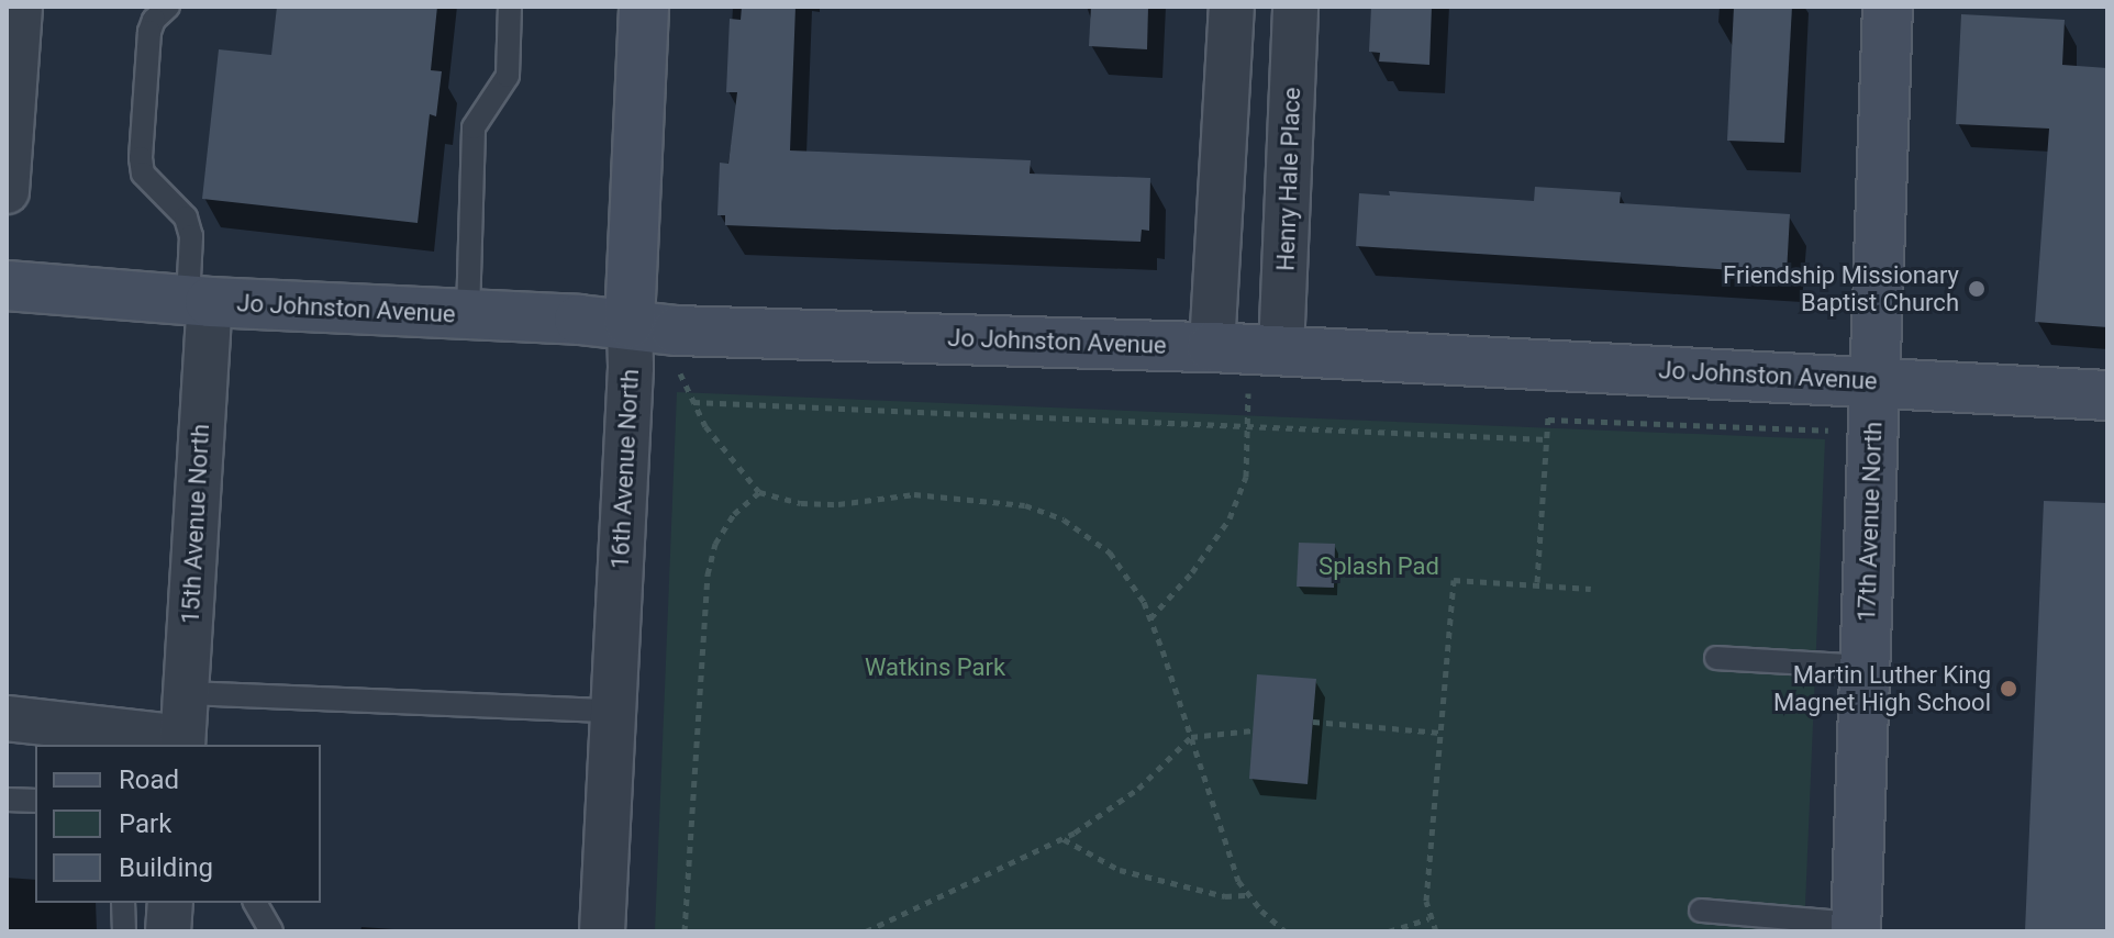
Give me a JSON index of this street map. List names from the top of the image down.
{
  "streets": {
    "street": [
      "Henry Hale Place",
      "Jo Johnston Avenue",
      "16th Avenue North",
      "17th Avenue North",
      "15th Avenue North"
    ]
  },
  "crossings": [
    ["Henry Hale Place", "Jo Johnston Avenue"],
    ["Jo Johnston Avenue", "16th Avenue North"],
    ["Jo Johnston Avenue", "17th Avenue North"],
    ["Jo Johnston Avenue", "15th Avenue North"]
  ],
  "parks": ["Splash Pad", "Watkins Park"],
  "places": ["Friendship Missionary Baptist Church", "Martin Luther King Magnet High School"],
  "legend": ["Road", "Park", "Building"]
}
